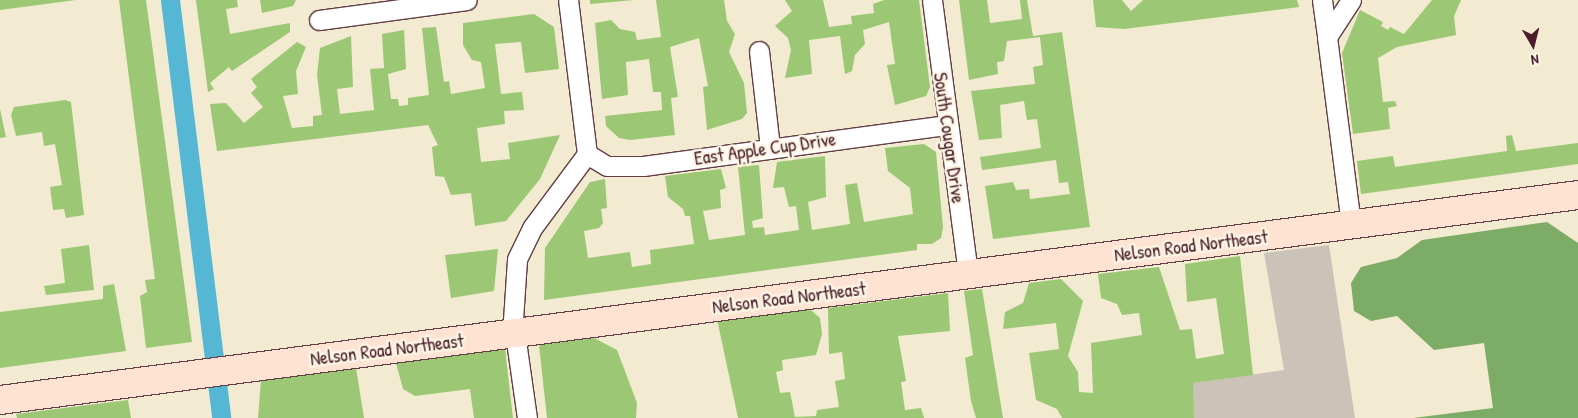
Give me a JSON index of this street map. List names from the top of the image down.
{
  "streets": {
    "street": ["South Cougar Drive", "East Apple Cup Drive", "Nelson Road Northeast"]
  },
  "crossings": [
    ["South Cougar Drive", "East Apple Cup Drive"],
    ["South Cougar Drive", "Nelson Road Northeast"]
  ],
  "north": "bottom"
}
